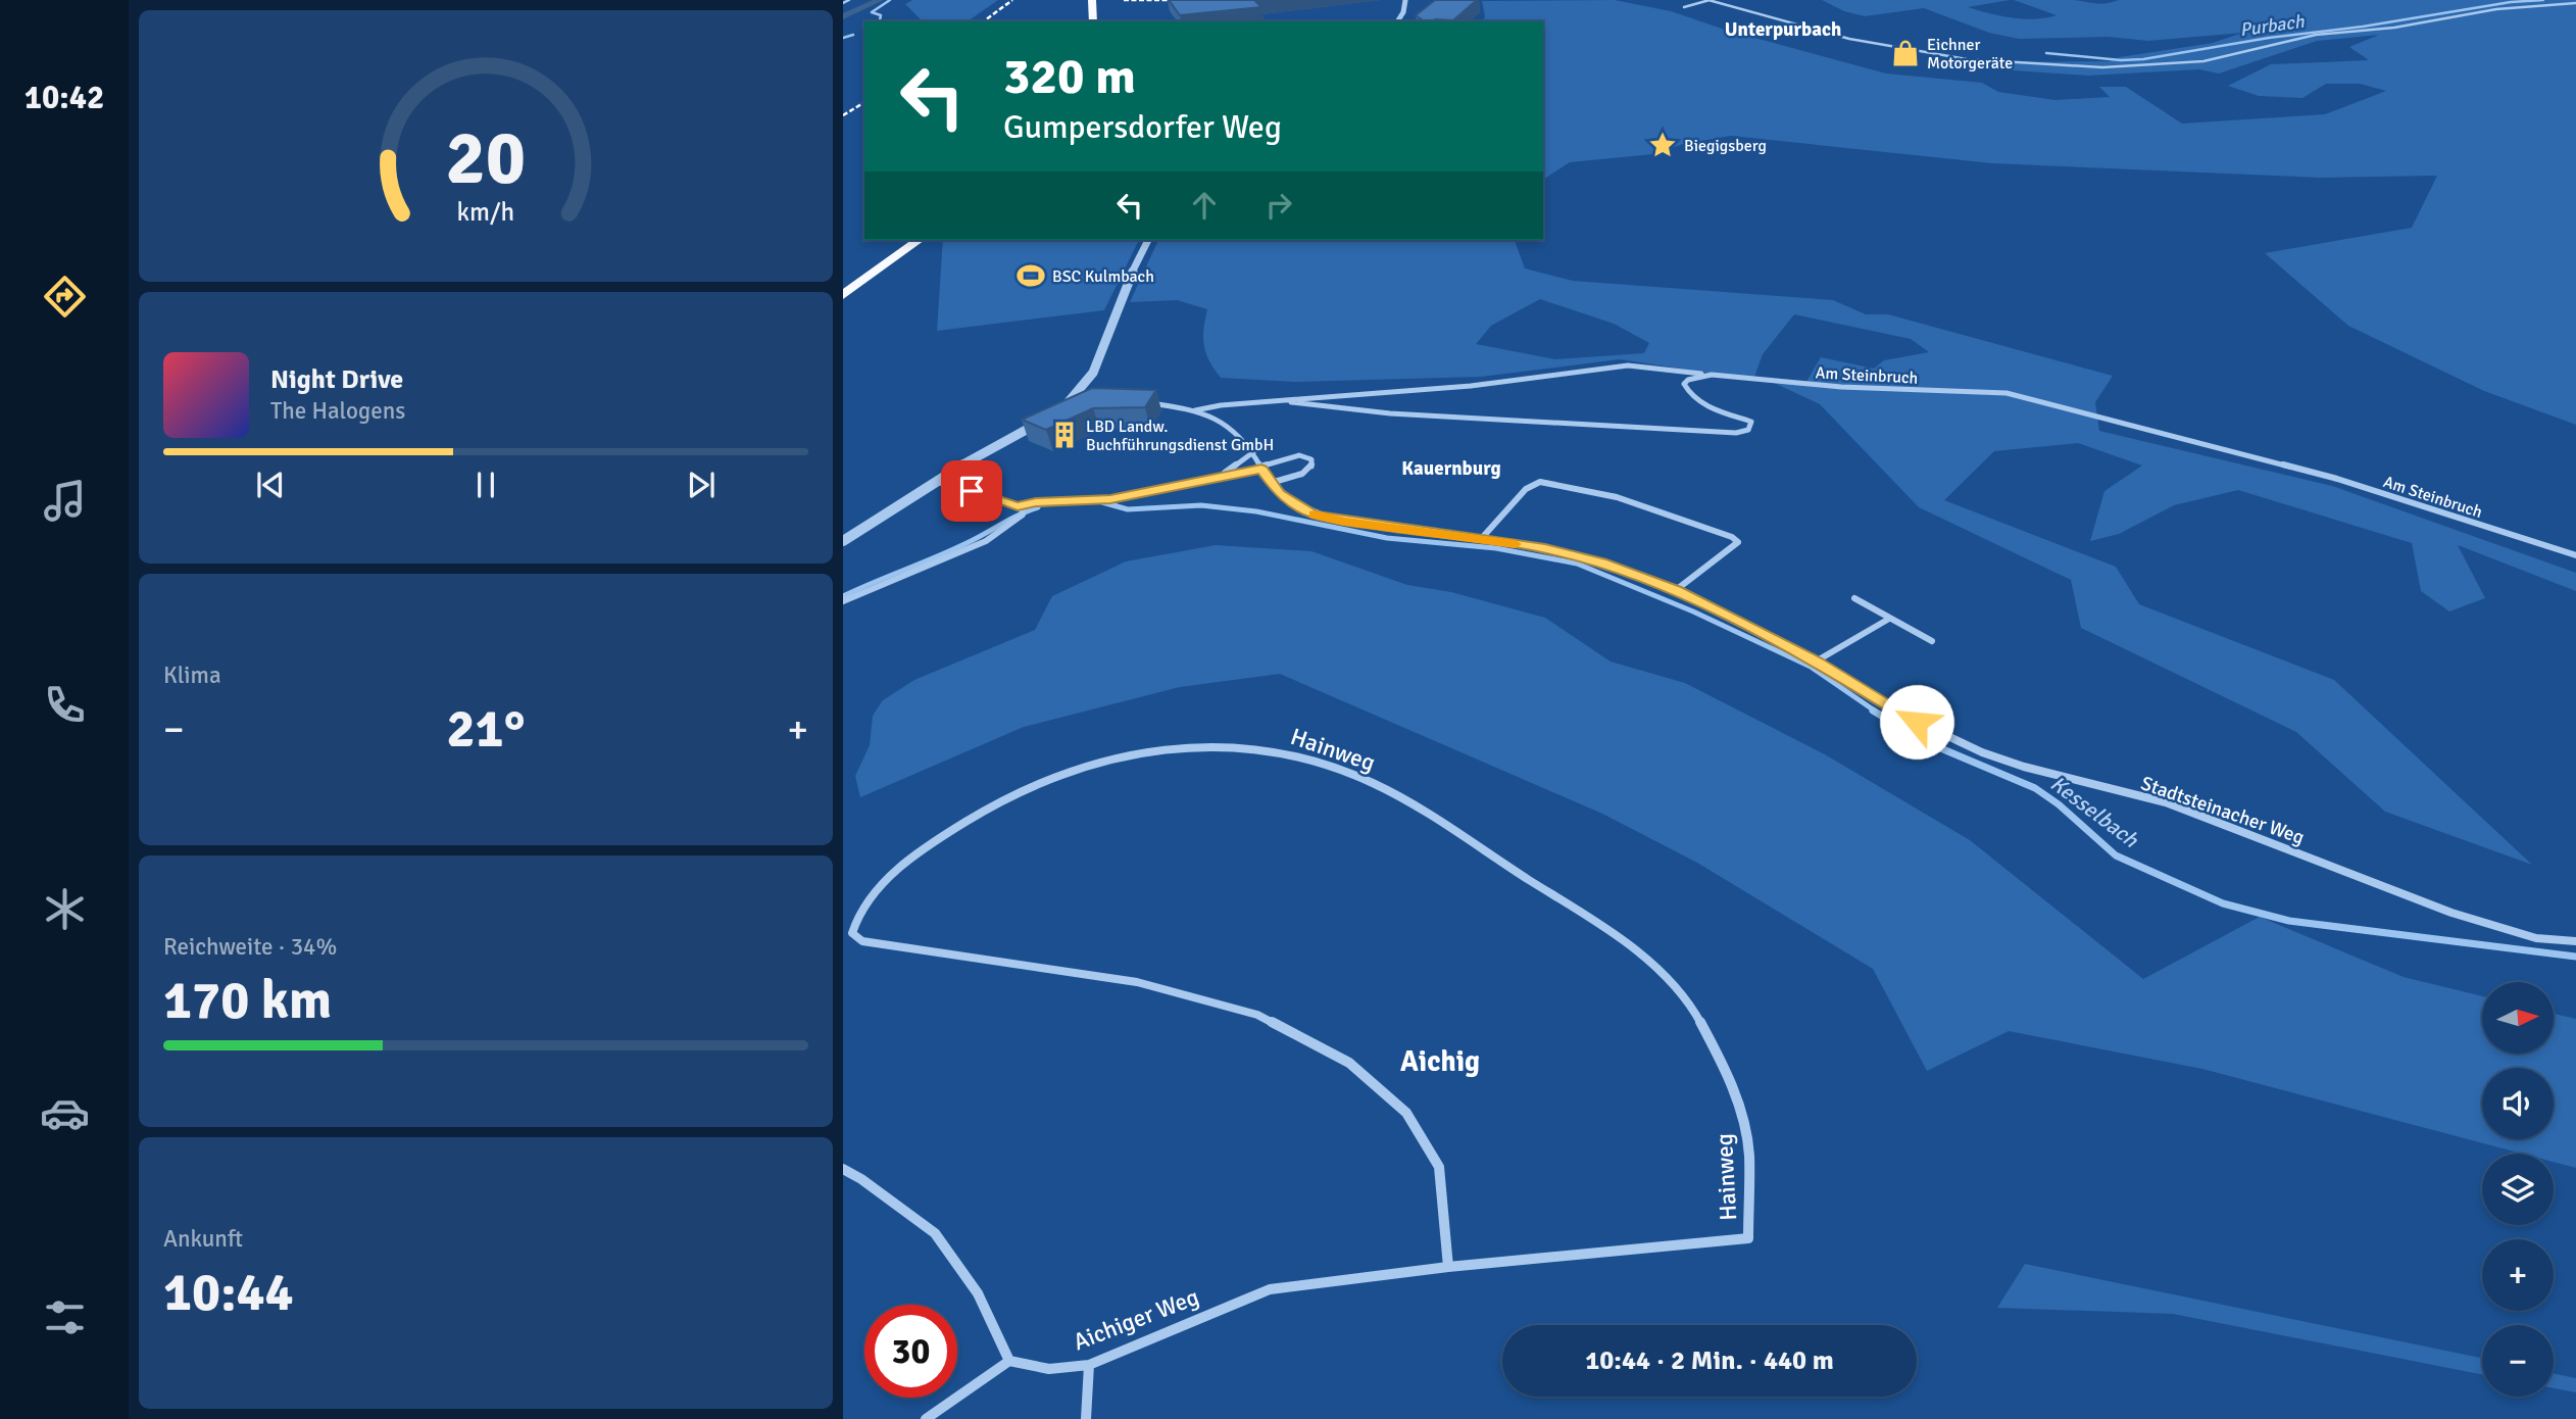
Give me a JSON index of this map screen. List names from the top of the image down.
{
  "streets": {
    "street": [
      "Am Steinbruch",
      "Hainweg",
      "Stadtsteinacher Weg",
      "Aichiger Weg"
    ]
  },
  "crossings": [
    ["Hainweg", "Aichiger Weg"]
  ],
  "districts": ["Unterpurbach", "Kauernburg", "Aichig"],
  "water": ["Purbach", "Kesselbach"],
  "places": {
    "shop": ["Eichner Motorgeräte"],
    "place": ["Biegigsberg"],
    "sports": ["BSC Kulmbach"],
    "building": ["LBD Landw. Buchführungsdienst GmbH"]
  },
  "north": "right",
  "page": {
    "tabs": "10:42",
    "turn": ["320 m", "Gumpersdorfer Weg"],
    "song": ["Night Drive", "The Halogens"],
    "tile": [
      "Klima",
      ["Reichweite · 34%", "170 km"],
      ["Ankunft", "10:44"]
    ],
    "heat": ["−", "21°", "+"],
    "map_buttons": ["+", "−"],
    "limit": "30",
    "trip": "10:44 · 2 Min. · 440 m",
    "gauge": ["20", "km/h"]
  }
}
